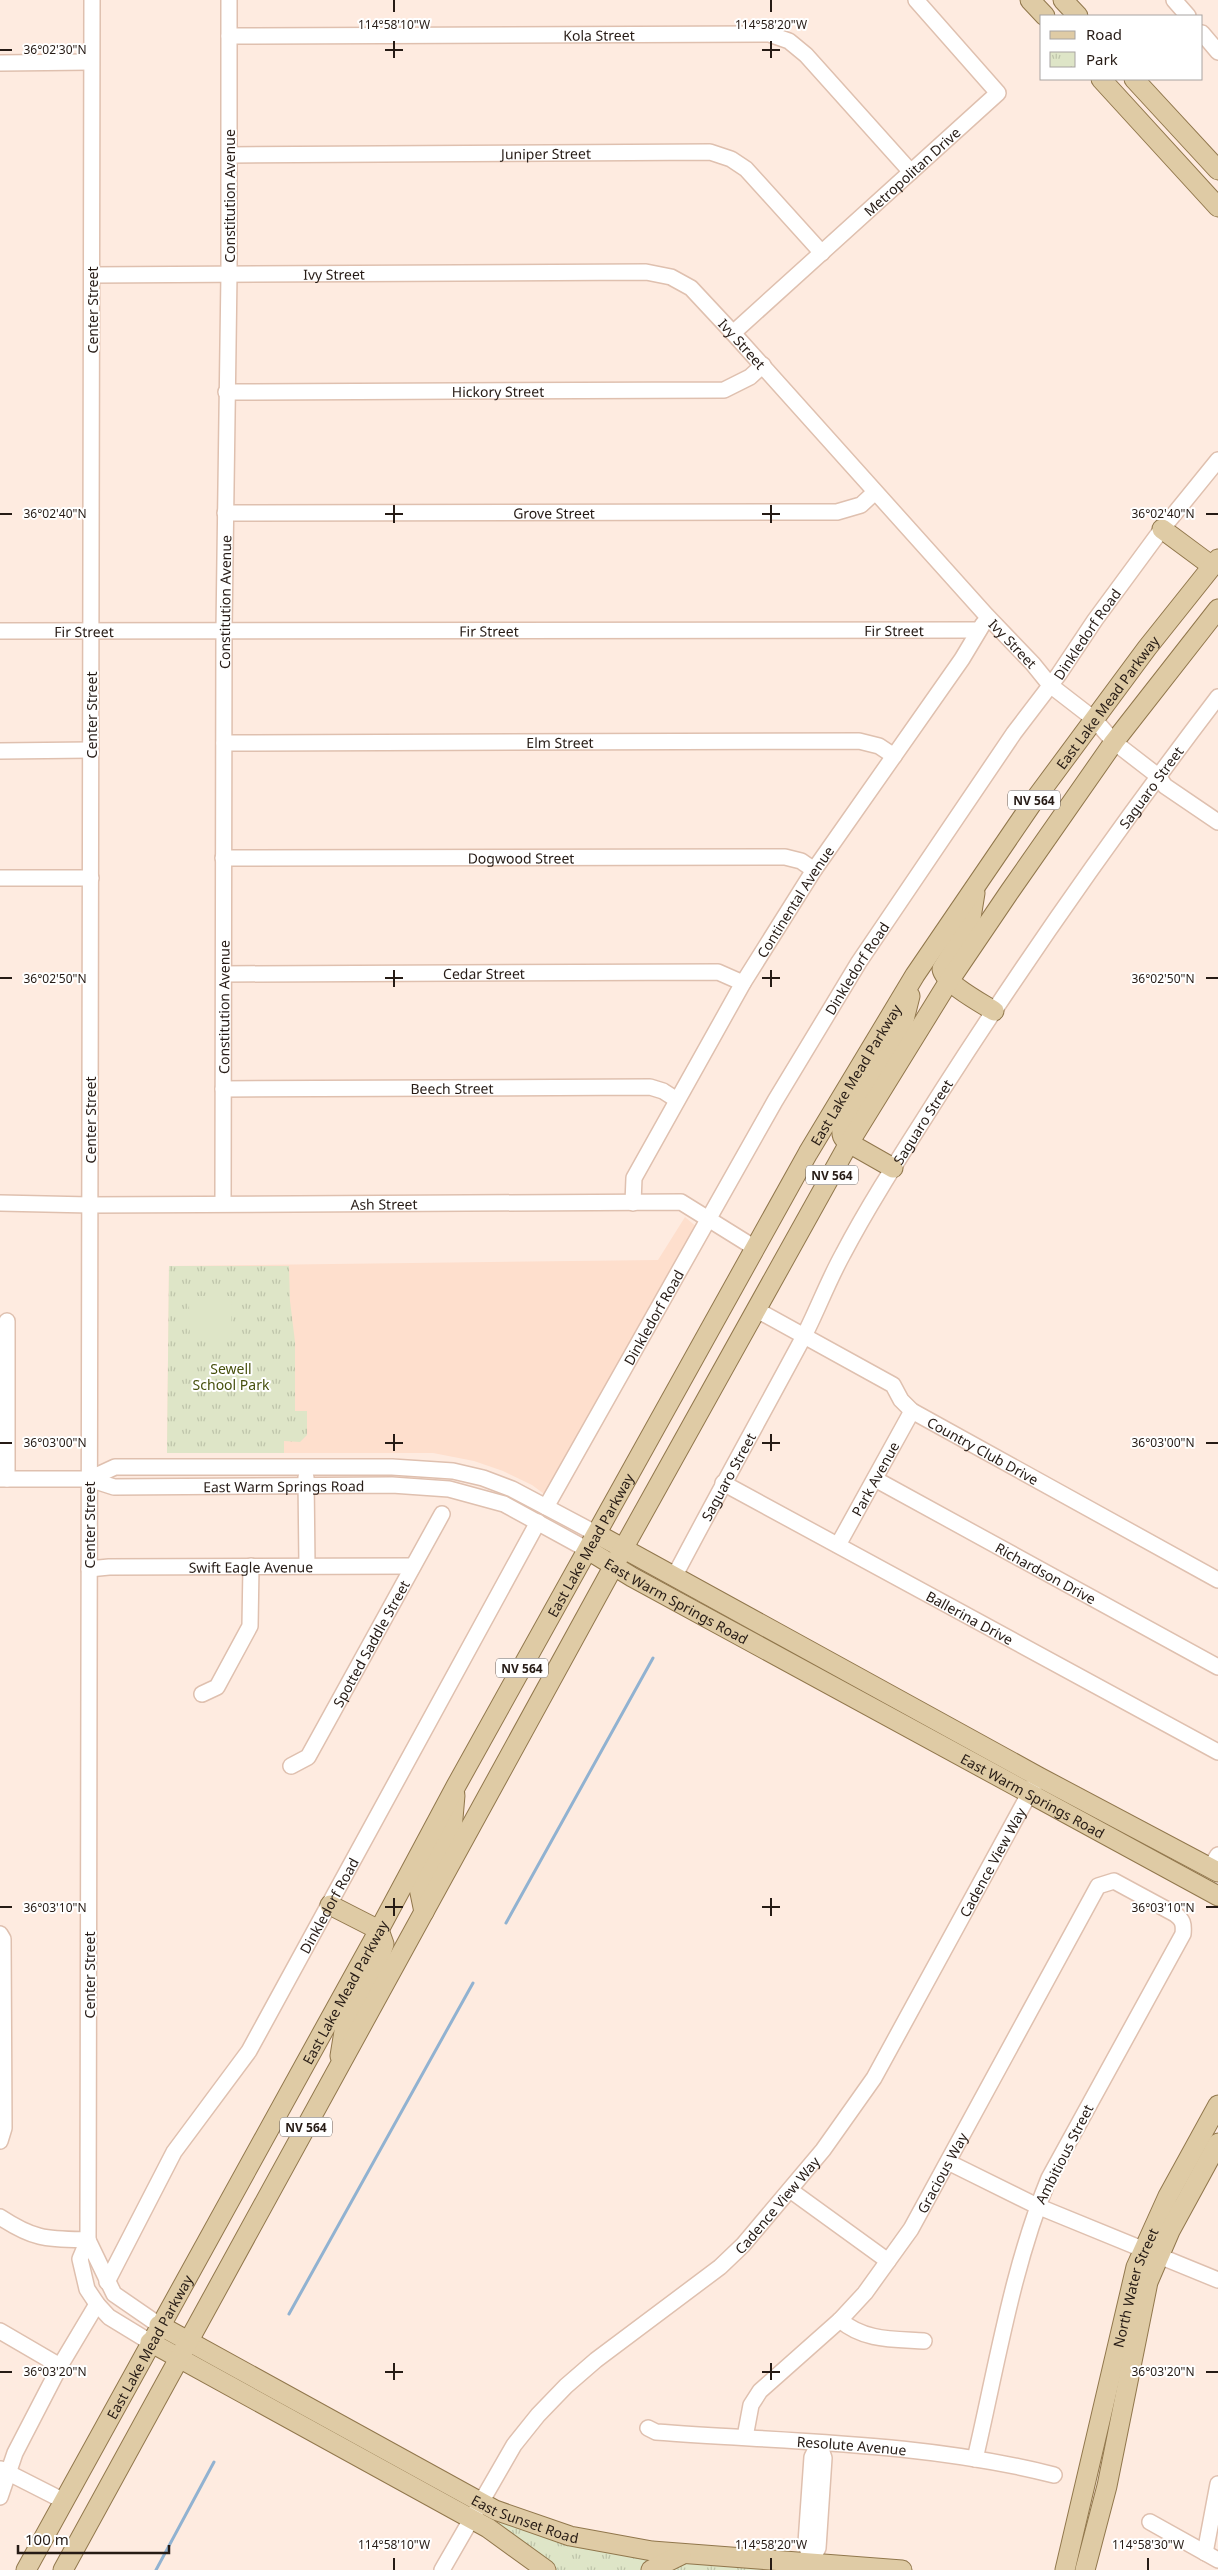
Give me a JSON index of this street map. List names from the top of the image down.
{
  "streets": {
    "main road": [
      "Center Street",
      "East Lake Mead Parkway",
      "NV 564",
      "East Warm Springs Road",
      "North Water Street",
      "East Sunset Road"
    ],
    "street": [
      "Kola Street",
      "Juniper Street",
      "Metropolitan Drive",
      "Constitution Avenue",
      "Ivy Street",
      "Hickory Street",
      "Grove Street",
      "Fir Street",
      "Dinkledorf Road",
      "Elm Street",
      "Saguaro Street",
      "Dogwood Street",
      "Continental Avenue",
      "Cedar Street",
      "Beech Street",
      "Ash Street",
      "Country Club Drive",
      "Park Avenue",
      "Swift Eagle Avenue",
      "Richardson Drive",
      "Ballerina Drive",
      "Spotted Saddle Street",
      "Cadence View Way",
      "Ambitious Street",
      "Gracious Way",
      "Resolute Avenue"
    ]
  },
  "crossings": [
    ["Kola Street", "Metropolitan Drive"],
    ["Kola Street", "Constitution Avenue"],
    ["Juniper Street", "Metropolitan Drive"],
    ["Juniper Street", "Constitution Avenue"],
    ["Metropolitan Drive", "Ivy Street"],
    ["Constitution Avenue", "Ivy Street"],
    ["Constitution Avenue", "Hickory Street"],
    ["Constitution Avenue", "Grove Street"],
    ["Constitution Avenue", "Fir Street"],
    ["Constitution Avenue", "Elm Street"],
    ["Constitution Avenue", "Dogwood Street"],
    ["Constitution Avenue", "Cedar Street"],
    ["Constitution Avenue", "Beech Street"],
    ["Constitution Avenue", "Ash Street"],
    ["Ivy Street", "Center Street"],
    ["Ivy Street", "Hickory Street"],
    ["Ivy Street", "Grove Street"],
    ["Ivy Street", "Dinkledorf Road"],
    ["Ivy Street", "East Lake Mead Parkway"],
    ["Ivy Street", "Saguaro Street"],
    ["Ivy Street", "Continental Avenue"],
    ["Center Street", "Fir Street"],
    ["Center Street", "Dinkledorf Road"],
    ["Center Street", "East Lake Mead Parkway"],
    ["Center Street", "Ash Street"],
    ["Center Street", "East Warm Springs Road"],
    ["Center Street", "Swift Eagle Avenue"],
    ["Center Street", "East Sunset Road"],
    ["Fir Street", "Continental Avenue"],
    ["Dinkledorf Road", "Ash Street"],
    ["Dinkledorf Road", "East Warm Springs Road"],
    ["East Lake Mead Parkway", "Ash Street"],
    ["East Lake Mead Parkway", "Country Club Drive"],
    ["East Lake Mead Parkway", "East Warm Springs Road"],
    ["East Lake Mead Parkway", "East Sunset Road"],
    ["Elm Street", "Continental Avenue"],
    ["Saguaro Street", "Country Club Drive"],
    ["Saguaro Street", "East Warm Springs Road"],
    ["Saguaro Street", "Ballerina Drive"],
    ["Dogwood Street", "Continental Avenue"],
    ["Continental Avenue", "Cedar Street"],
    ["Continental Avenue", "Beech Street"],
    ["Continental Avenue", "Ash Street"],
    ["Country Club Drive", "Park Avenue"],
    ["Park Avenue", "Richardson Drive"],
    ["Park Avenue", "Ballerina Drive"],
    ["East Warm Springs Road", "Cadence View Way"],
    ["Swift Eagle Avenue", "Spotted Saddle Street"],
    ["Cadence View Way", "East Sunset Road"],
    ["Ambitious Street", "Gracious Way"],
    ["Ambitious Street", "Resolute Avenue"],
    ["Gracious Way", "Resolute Avenue"]
  ],
  "parks": ["Sewell School Park"],
  "legend": ["Road", "Park"],
  "scale_bar": "100 m",
  "coordinates": [
    "114°58'10\"W",
    "114°58'20\"W",
    "36°02'30\"N",
    "36°02'40\"N",
    "36°02'50\"N",
    "36°03'00\"N",
    "36°03'10\"N",
    "36°03'20\"N",
    "114°58'30\"W"
  ]
}
